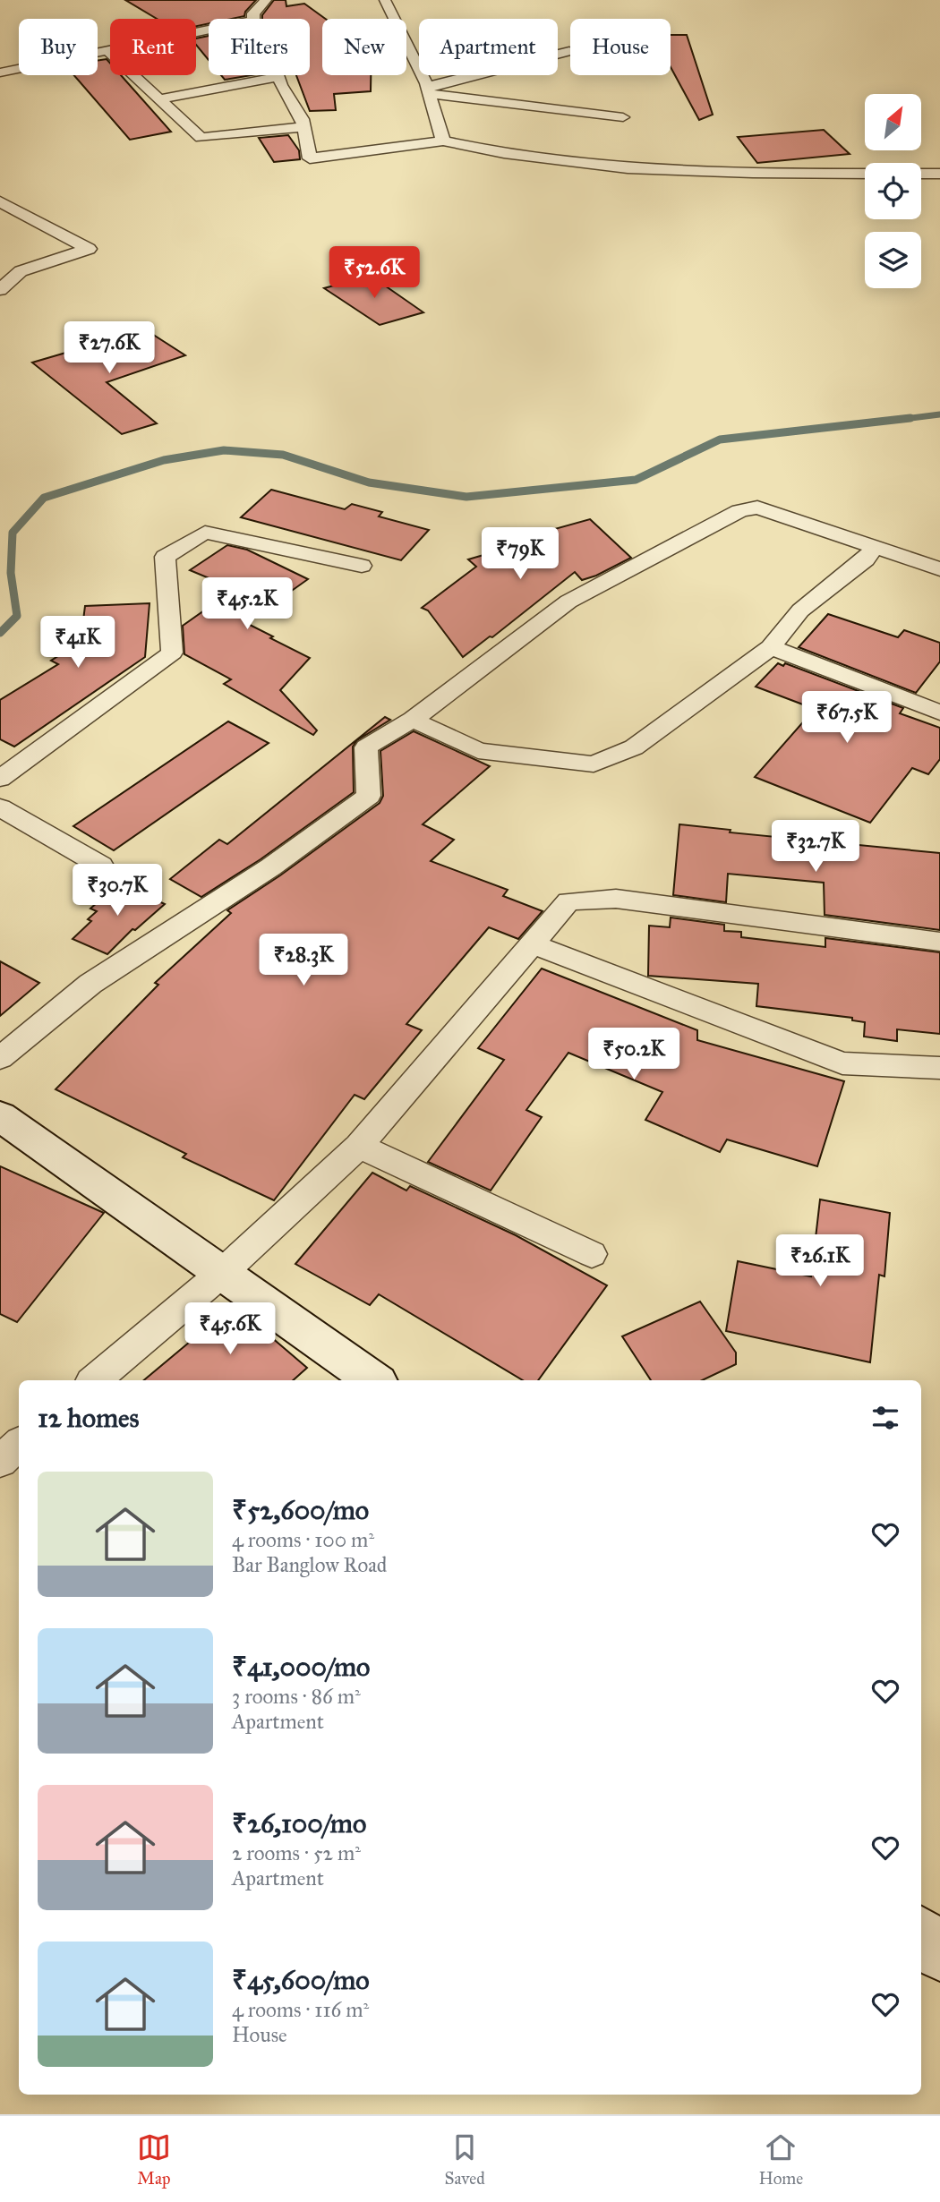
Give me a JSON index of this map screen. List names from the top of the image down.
{
  "north": "top right",
  "page": {
    "chip": [
      "Buy",
      "Rent",
      "Filters",
      "New",
      "Apartment",
      "House"
    ],
    "price": [
      "₹52.6K",
      "₹27.6K",
      "₹79K",
      "₹45.2K",
      "₹41K",
      "₹67.5K",
      "₹32.7K",
      "₹30.7K",
      "₹28.3K",
      "₹50.2K",
      "₹26.1K",
      "₹45.6K"
    ],
    "heading": "12 homes",
    "list": [
      {
        "name": "₹52,600/mo",
        "note": "4 rooms · 100 m² · Bar Banglow Road"
      },
      {
        "name": "₹41,000/mo",
        "note": "3 rooms · 86 m² · Apartment"
      },
      {
        "name": "₹26,100/mo",
        "note": "2 rooms · 52 m² · Apartment"
      },
      {
        "name": "₹45,600/mo",
        "note": "4 rooms · 116 m² · House"
      }
    ],
    "tabs": ["Map", "Saved", "Home"]
  }
}
